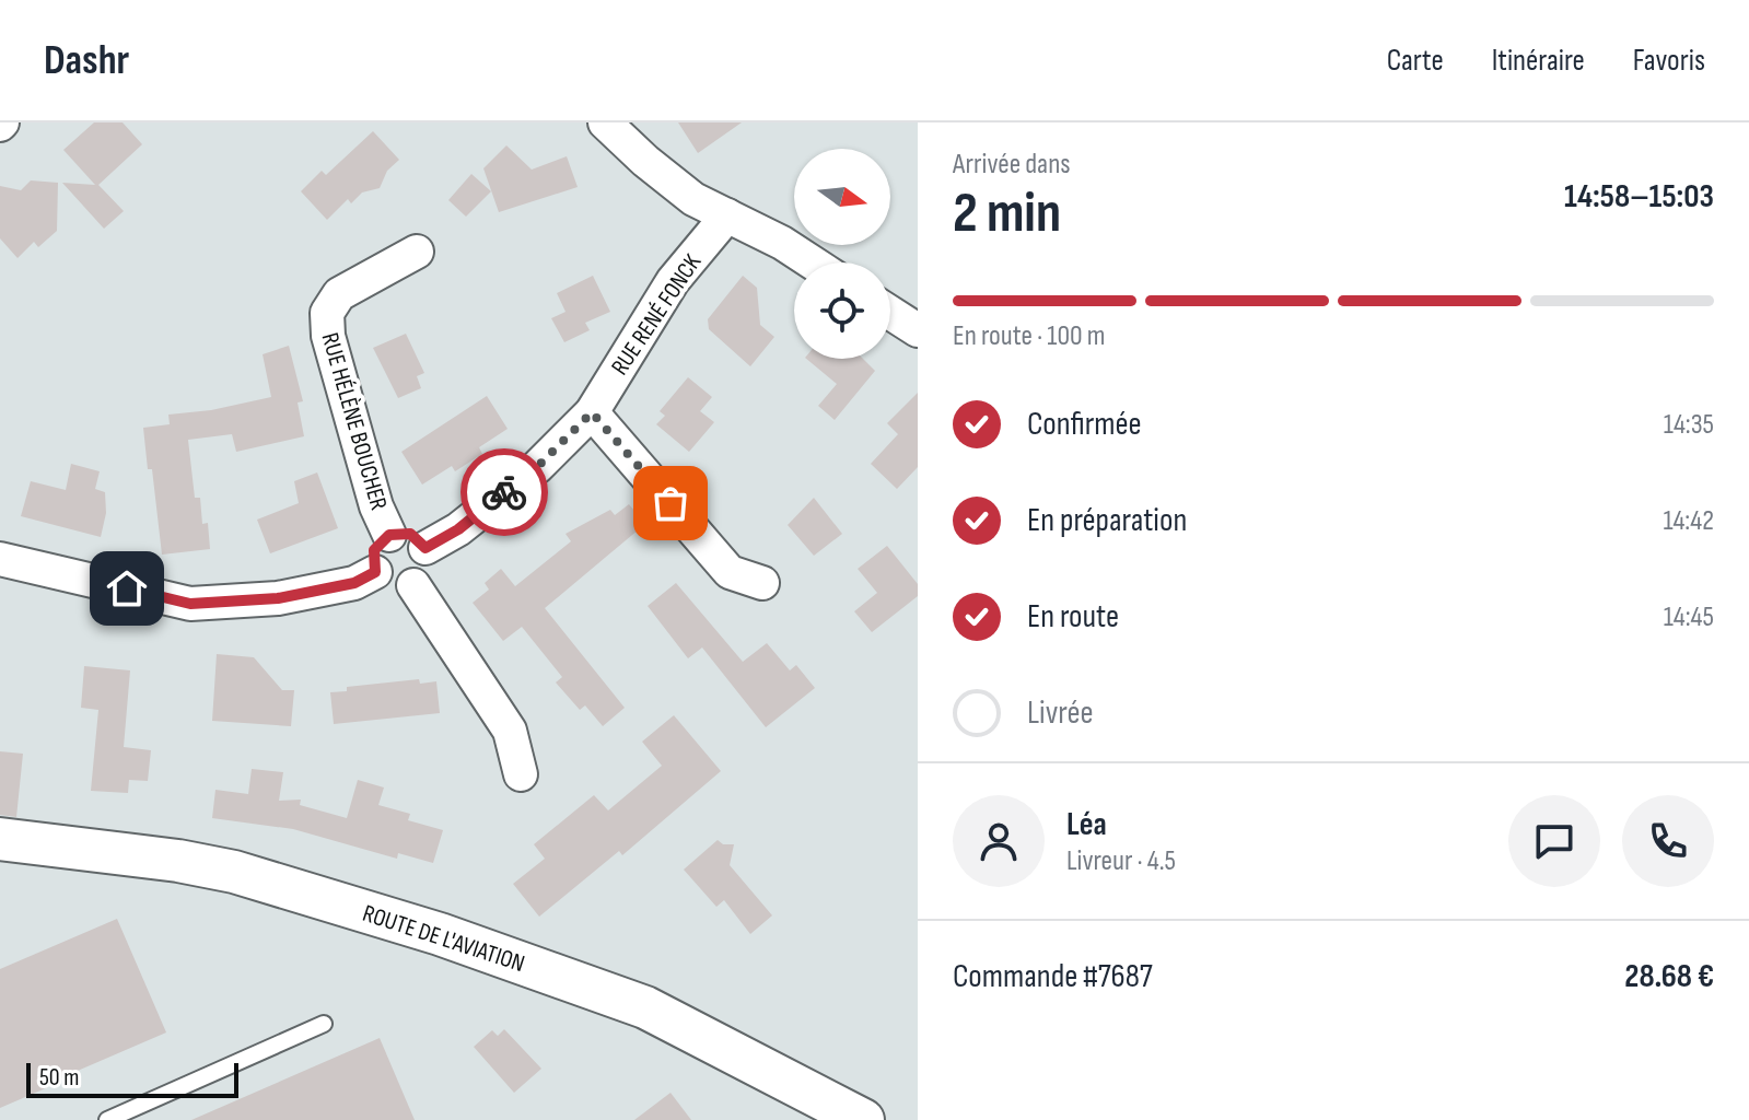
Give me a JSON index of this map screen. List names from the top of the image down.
{
  "streets": {
    "street": ["RUE RENÉ FONCK", "RUE HÉLÈNE BOUCHER", "ROUTE DE L'AVIATION"]
  },
  "crossings": [
    ["RUE RENÉ FONCK", "RUE HÉLÈNE BOUCHER"]
  ],
  "scale_bar": "50 m",
  "north": "right",
  "page": {
    "header": "Dashr",
    "nav": ["Carte", "Itinéraire", "Favoris"],
    "heading": ["2 min", "Arrivée dans", "14:58–15:03"],
    "panel": [
      "Léa",
      "Livreur · 4.5",
      "Commande #7687",
      "28.68 €"
    ],
    "bar": "En route · 100 m",
    "list": [
      ["Confirmée", "14:35"],
      ["En préparation", "14:42"],
      ["En route", "14:45"],
      "Livrée"
    ],
    "scale": "50 m"
  }
}
